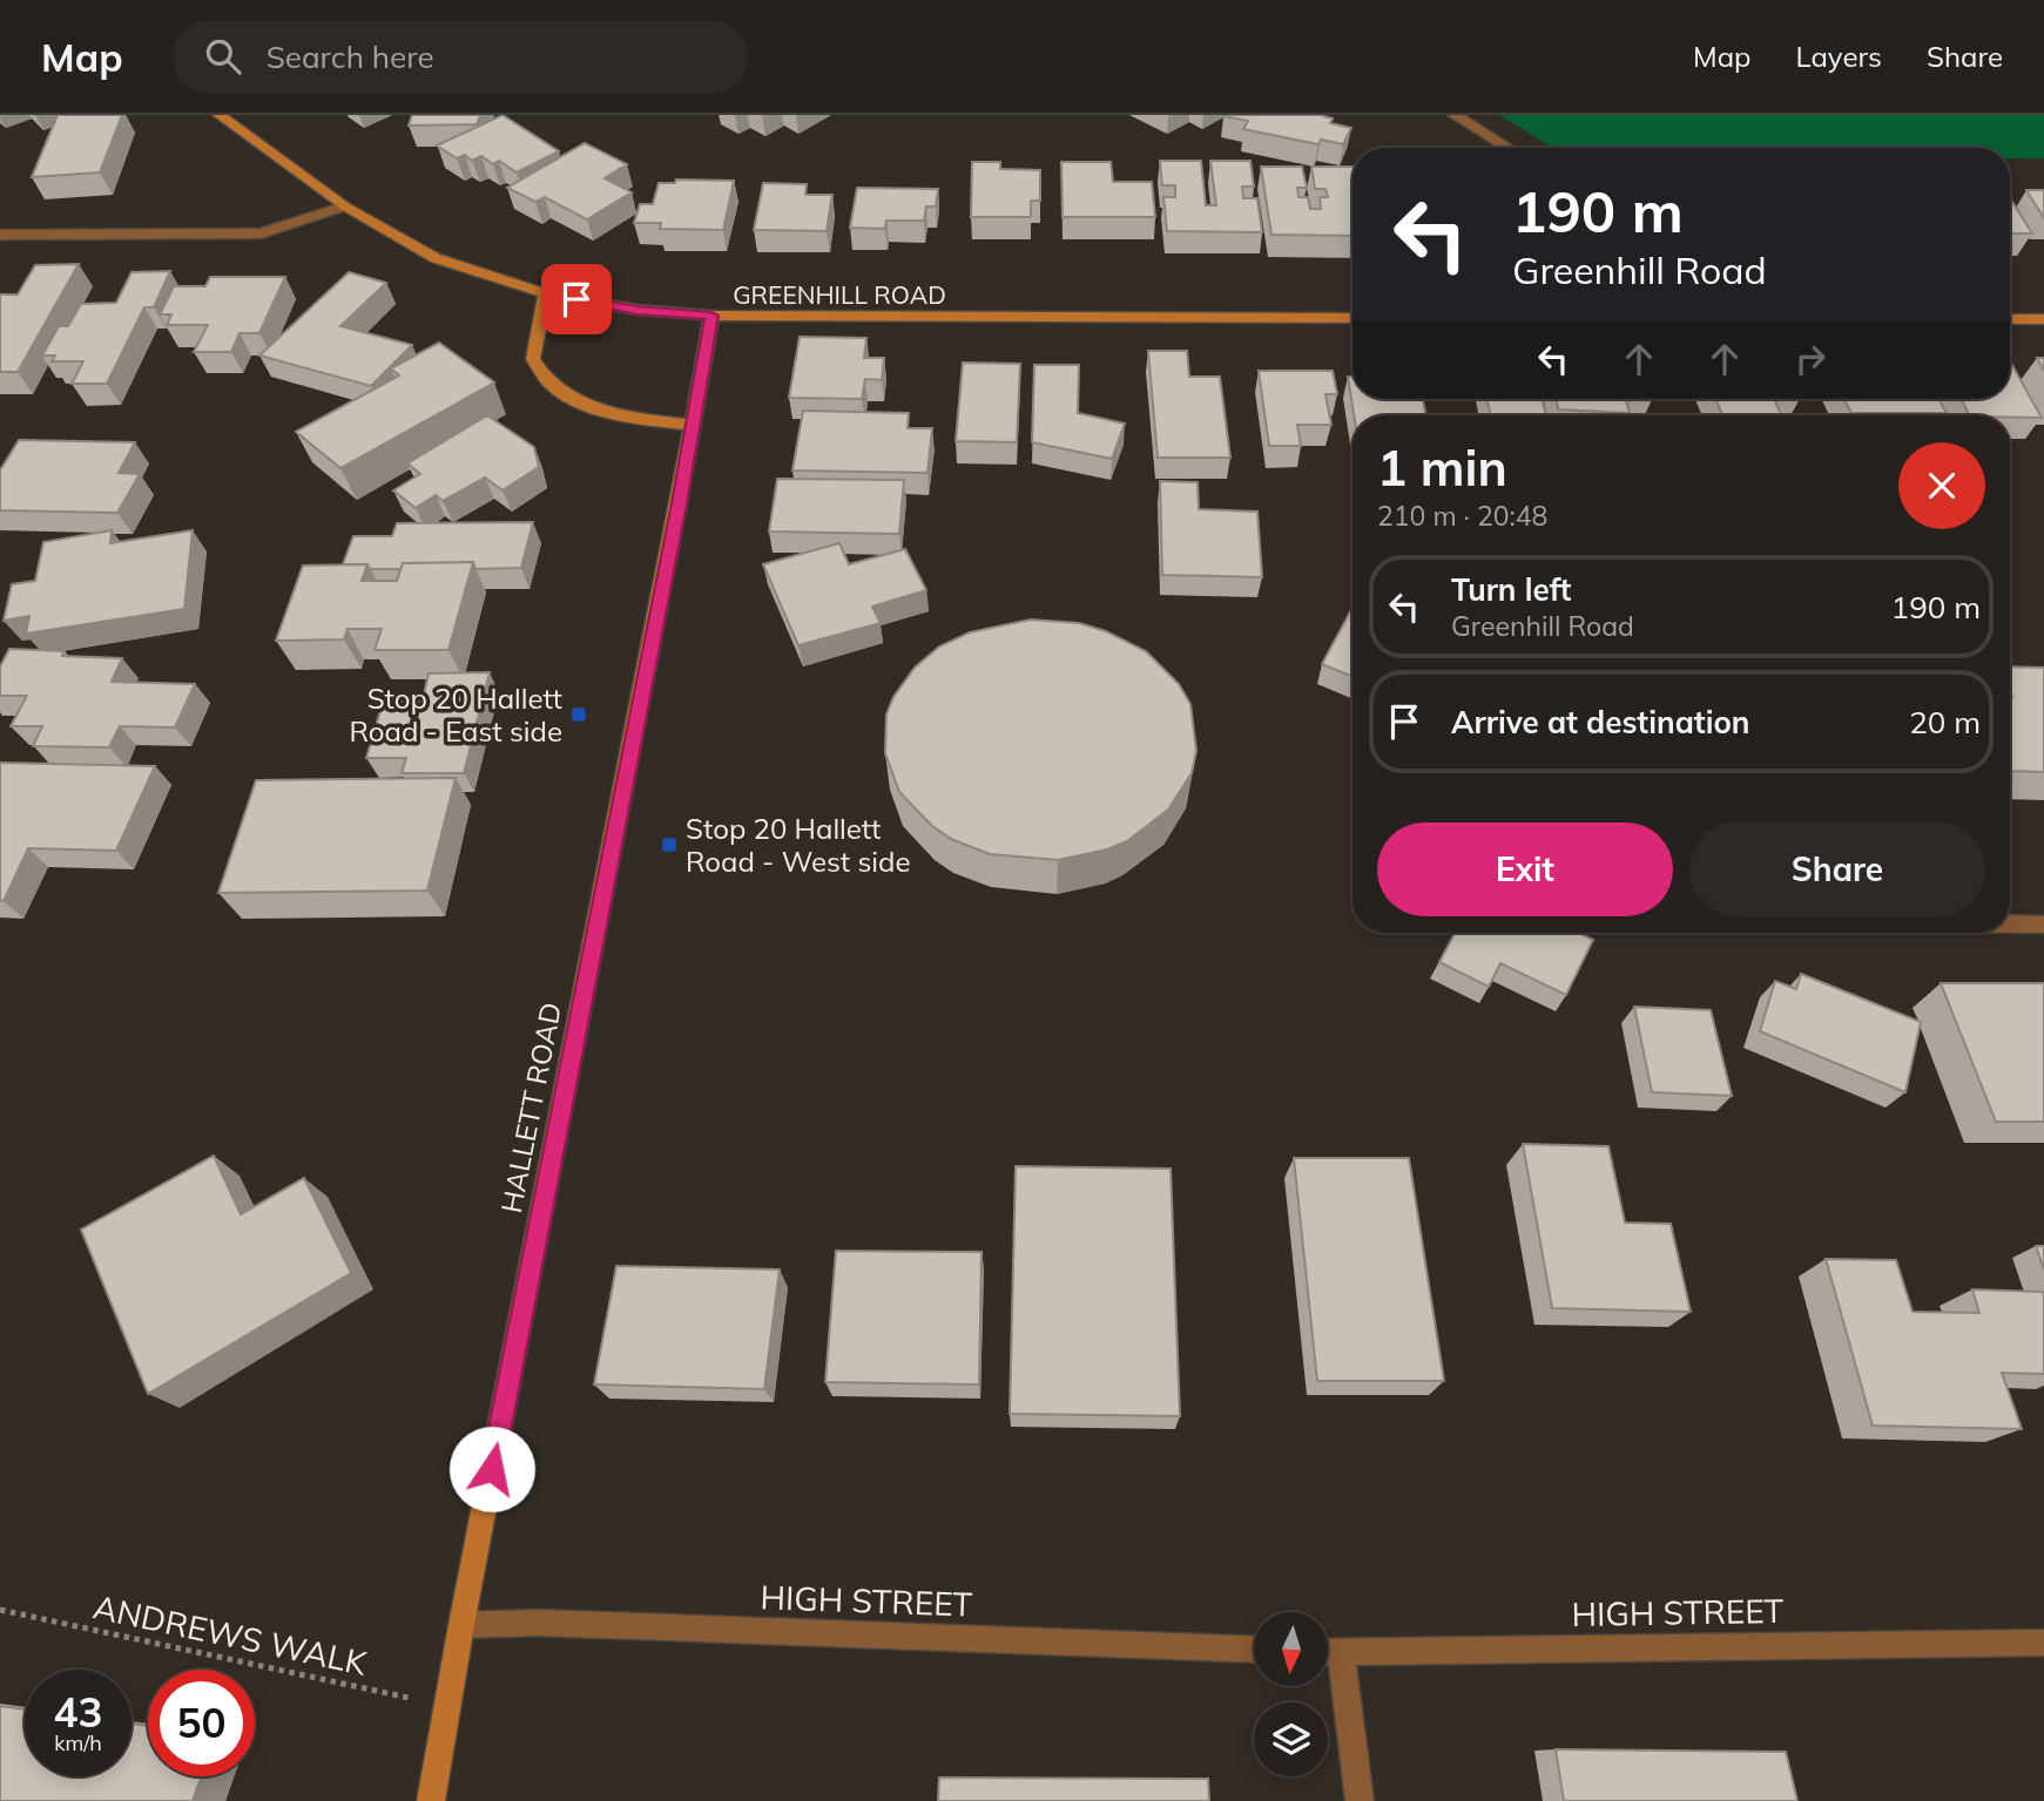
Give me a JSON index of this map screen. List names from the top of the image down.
{
  "streets": {
    "main road": ["GREENHILL ROAD", "HALLETT ROAD"],
    "street": ["HIGH STREET"],
    "path": ["ANDREWS WALK"]
  },
  "crossings": [
    ["GREENHILL ROAD", "HALLETT ROAD"],
    ["HALLETT ROAD", "HIGH STREET"],
    ["HALLETT ROAD", "ANDREWS WALK"]
  ],
  "places": {
    "transit": ["Stop 20 Hallett Road - East side", "Stop 20 Hallett Road - West side"]
  },
  "north": "bottom",
  "page": {
    "header": "Map",
    "search": "Search here",
    "nav": ["Map", "Layers", "Share"],
    "turn": ["190 m", "Greenhill Road"],
    "heading": ["1 min", "210 m · 20:48"],
    "list": [
      {
        "name": "Turn left",
        "note": "Greenhill Road",
        "value": "190 m"
      },
      {
        "name": "Arrive at destination",
        "value": "20 m"
      }
    ],
    "buttons": ["Exit", "Share"],
    "speed": "43 km/h",
    "limit": "50"
  }
}
